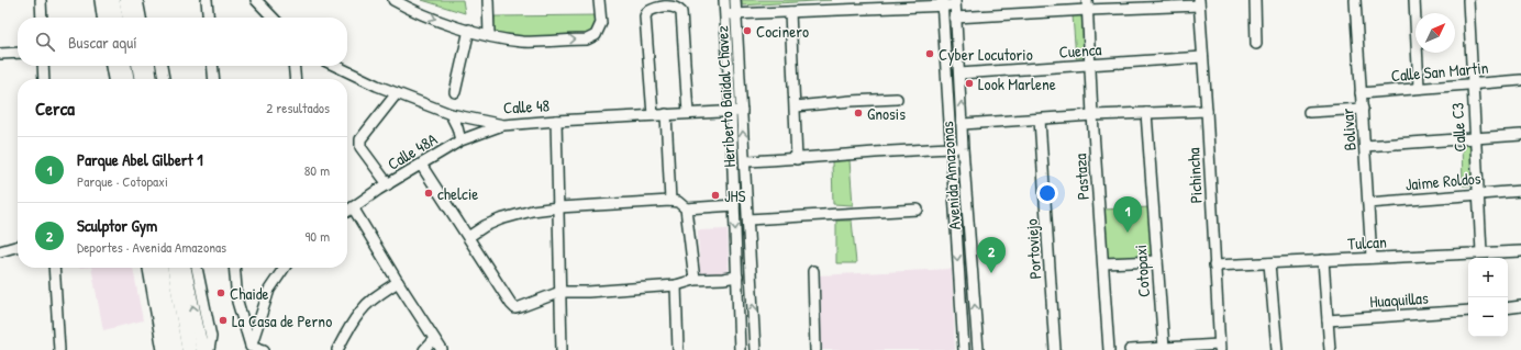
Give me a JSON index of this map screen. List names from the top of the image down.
{
  "streets": {
    "street": [
      "Cuenca",
      "Calle San Martin",
      "Heriberto Baidal Chavez",
      "Calle 48",
      "Calle C3",
      "Bolivar",
      "Calle 48A",
      "Avenida Amazonas",
      "Pichincha",
      "Pastaza",
      "Jaime Roldos",
      "Tulcan",
      "Portoviejo",
      "Cotopaxi",
      "Huaquillas"
    ]
  },
  "crossings": [
    ["Cuenca", "Avenida Amazonas"],
    ["Cuenca", "Pichincha"],
    ["Cuenca", "Pastaza"],
    ["Calle San Martin", "Calle C3"],
    ["Calle San Martin", "Bolivar"],
    ["Heriberto Baidal Chavez", "Calle 48"],
    ["Calle 48", "Calle 48A"],
    ["Calle C3", "Jaime Roldos"],
    ["Calle C3", "Tulcan"],
    ["Bolivar", "Jaime Roldos"],
    ["Bolivar", "Tulcan"],
    ["Pichincha", "Tulcan"]
  ],
  "places": [
    "Cocinero",
    "Cyber Locutorio",
    "Look Marlene",
    "Gnosis",
    "chelcie",
    "JHS",
    "Chaide",
    "La Casa de Perno"
  ],
  "north": "top right",
  "page": {
    "search": "Buscar aquí",
    "heading": ["Cerca", "2 resultados"],
    "list": [
      {
        "mark": "1",
        "name": "Parque Abel Gilbert 1",
        "note": "Parque · Cotopaxi",
        "value": "80 m"
      },
      {
        "mark": "2",
        "name": "Sculptor Gym",
        "note": "Deportes · Avenida Amazonas",
        "value": "90 m"
      }
    ],
    "pins": ["1", "2"],
    "map_buttons": ["+", "−"]
  }
}
